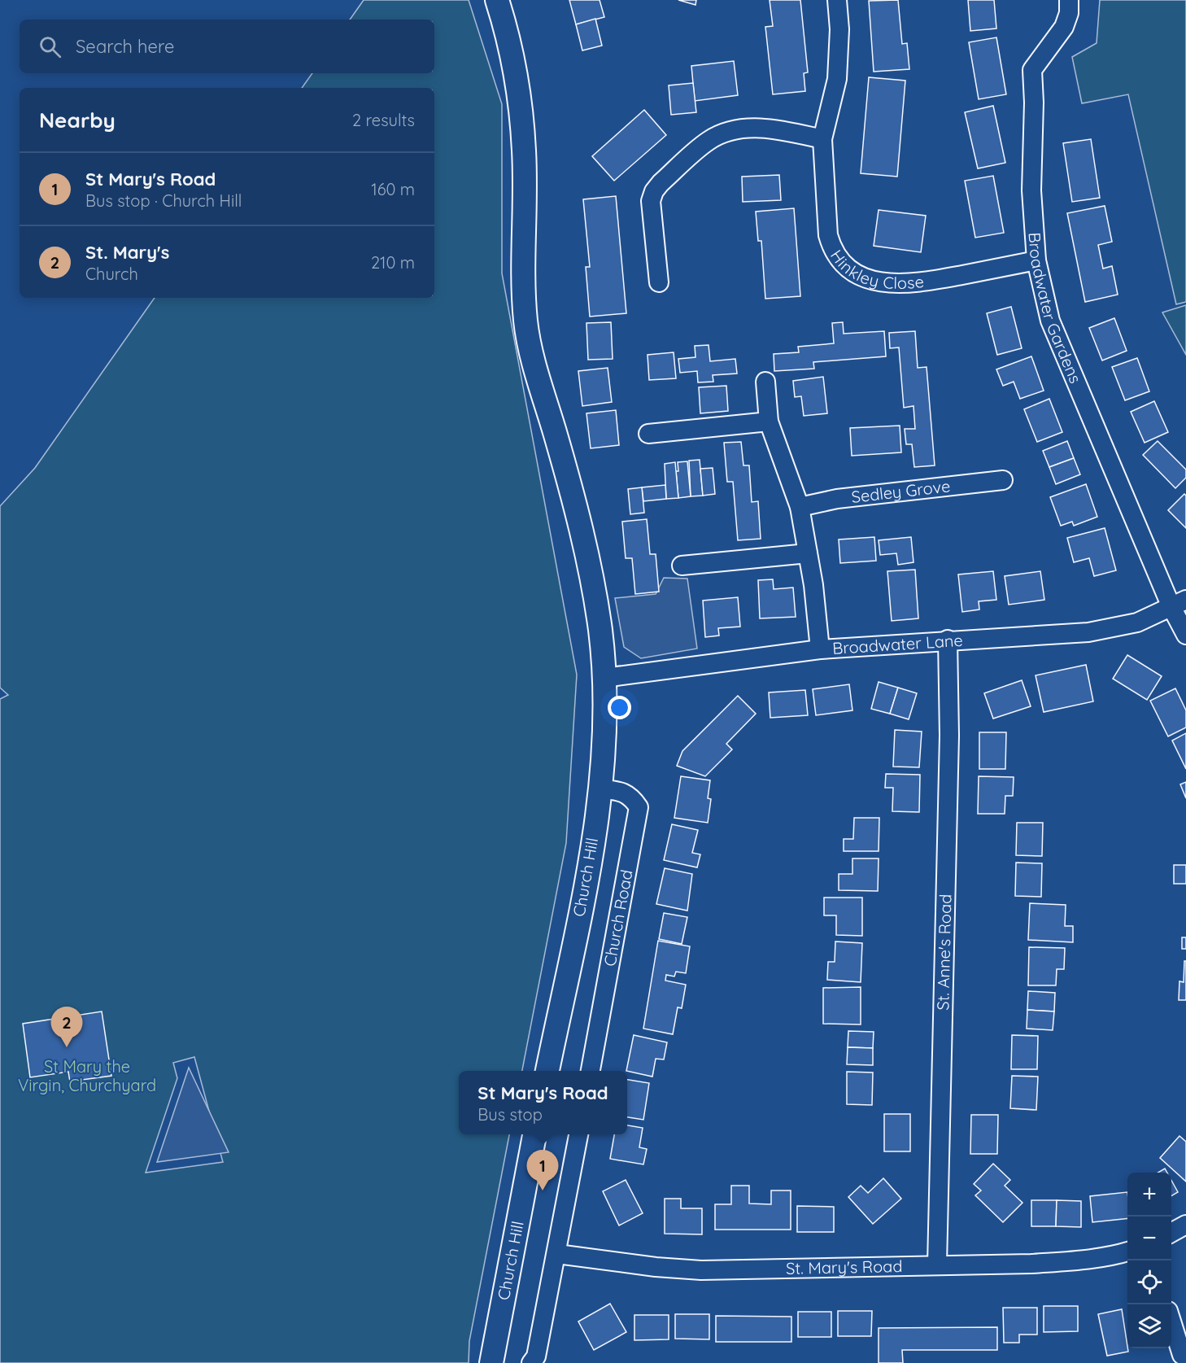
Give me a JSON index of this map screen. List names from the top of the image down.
{
  "streets": {
    "street": [
      "Hinkley Close",
      "Broadwater Gardens",
      "Sedley Grove",
      "Broadwater Lane",
      "Church Hill",
      "Church Road",
      "St. Anne's Road",
      "St. Mary's Road"
    ]
  },
  "crossings": [
    ["Hinkley Close", "Broadwater Gardens"],
    ["Broadwater Gardens", "Broadwater Lane"],
    ["Broadwater Lane", "Church Hill"],
    ["Broadwater Lane", "St. Anne's Road"],
    ["Church Hill", "Church Road"],
    ["St. Anne's Road", "St. Mary's Road"]
  ],
  "parks": ["St Mary the Virgin, Churchyard"],
  "page": {
    "search": "Search here",
    "heading": ["Nearby", "2 results"],
    "list": [
      {
        "mark": "1",
        "name": "St Mary's Road",
        "note": "Bus stop · Church Hill",
        "value": "160 m"
      },
      {
        "mark": "2",
        "name": "St. Mary's",
        "note": "Church",
        "value": "210 m"
      }
    ],
    "pins": ["2", "1"],
    "popup": ["St Mary's Road", "Bus stop"],
    "map_buttons": ["+", "−"]
  }
}
